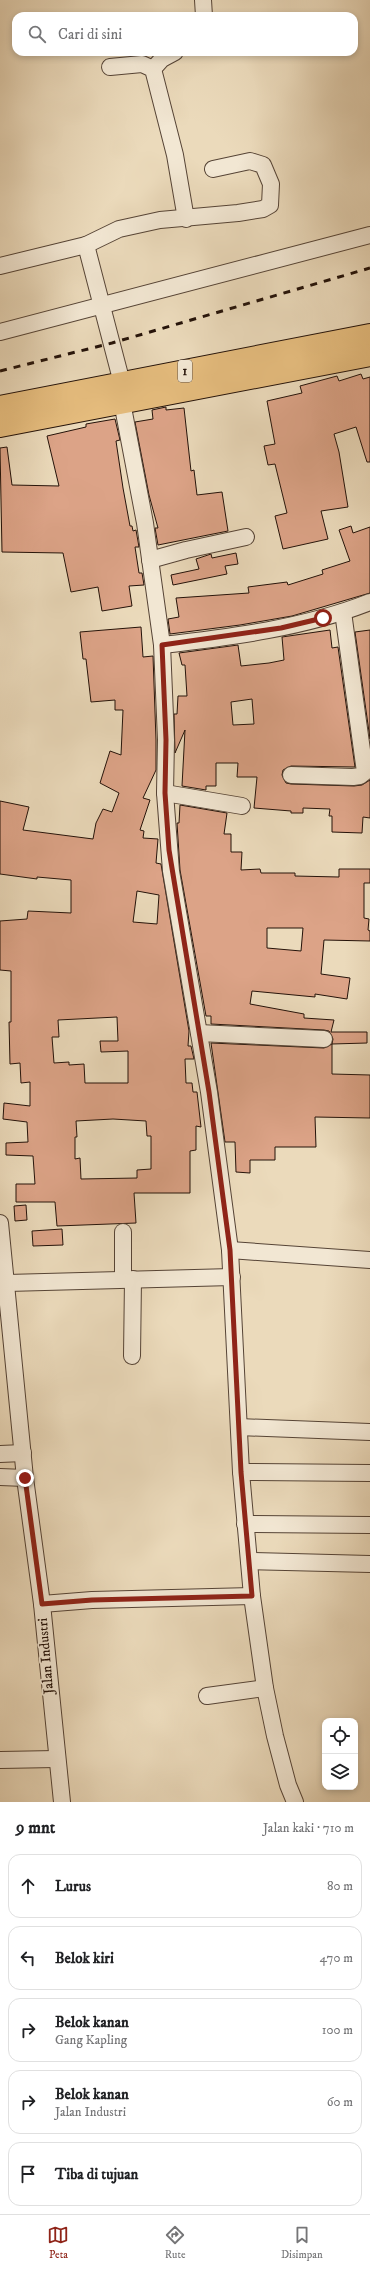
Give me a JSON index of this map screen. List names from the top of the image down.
{
  "streets": {
    "highway": ["1"],
    "street": ["Jalan Industri"]
  },
  "page": {
    "search": "Cari di sini",
    "heading": ["9 mnt", "Jalan kaki · 710 m"],
    "list": [
      ["Lurus", "80 m"],
      ["Belok kiri", "470 m"],
      ["Belok kanan", "Gang Kapling", "100 m"],
      ["Belok kanan", "Jalan Industri", "60 m"],
      "Tiba di tujuan"
    ],
    "nav": ["Peta", "Rute", "Disimpan"]
  }
}
